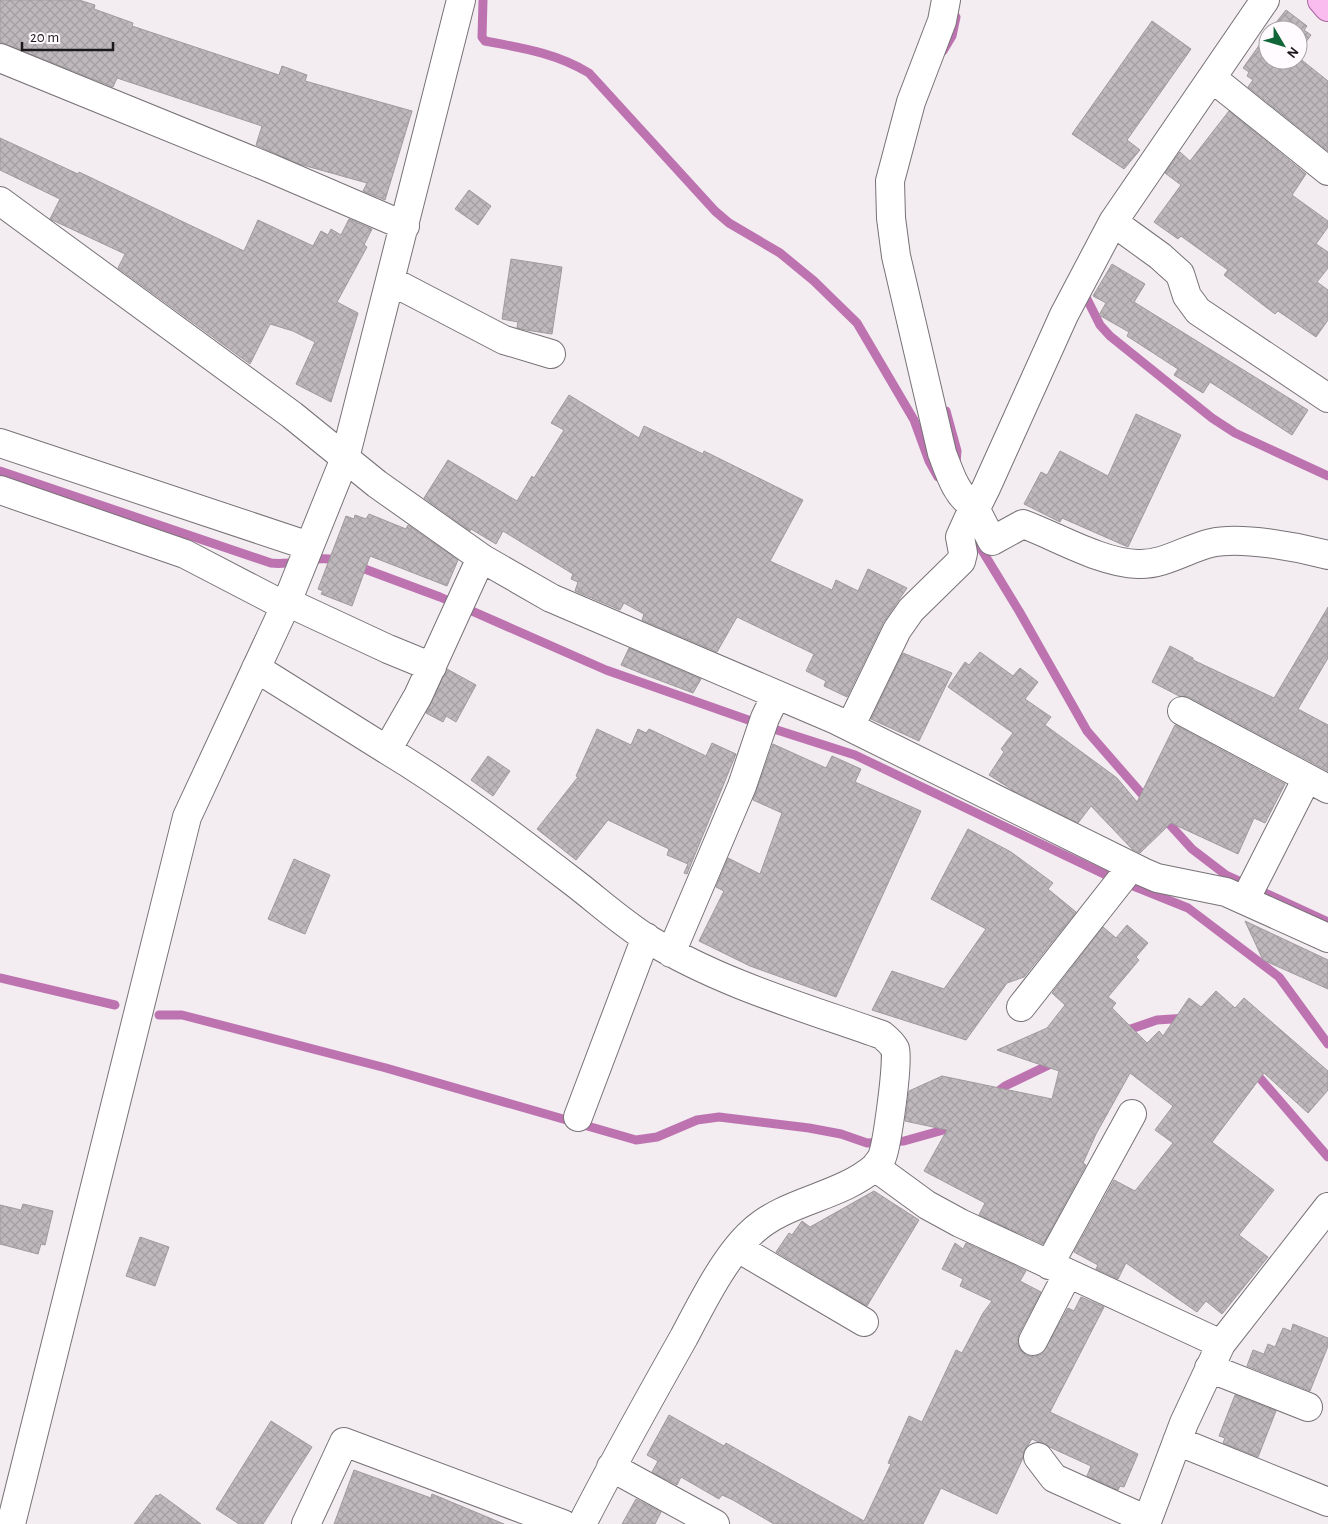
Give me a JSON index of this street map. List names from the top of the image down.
{
  "scale_bar": "20 m",
  "north": "bottom right"
}
